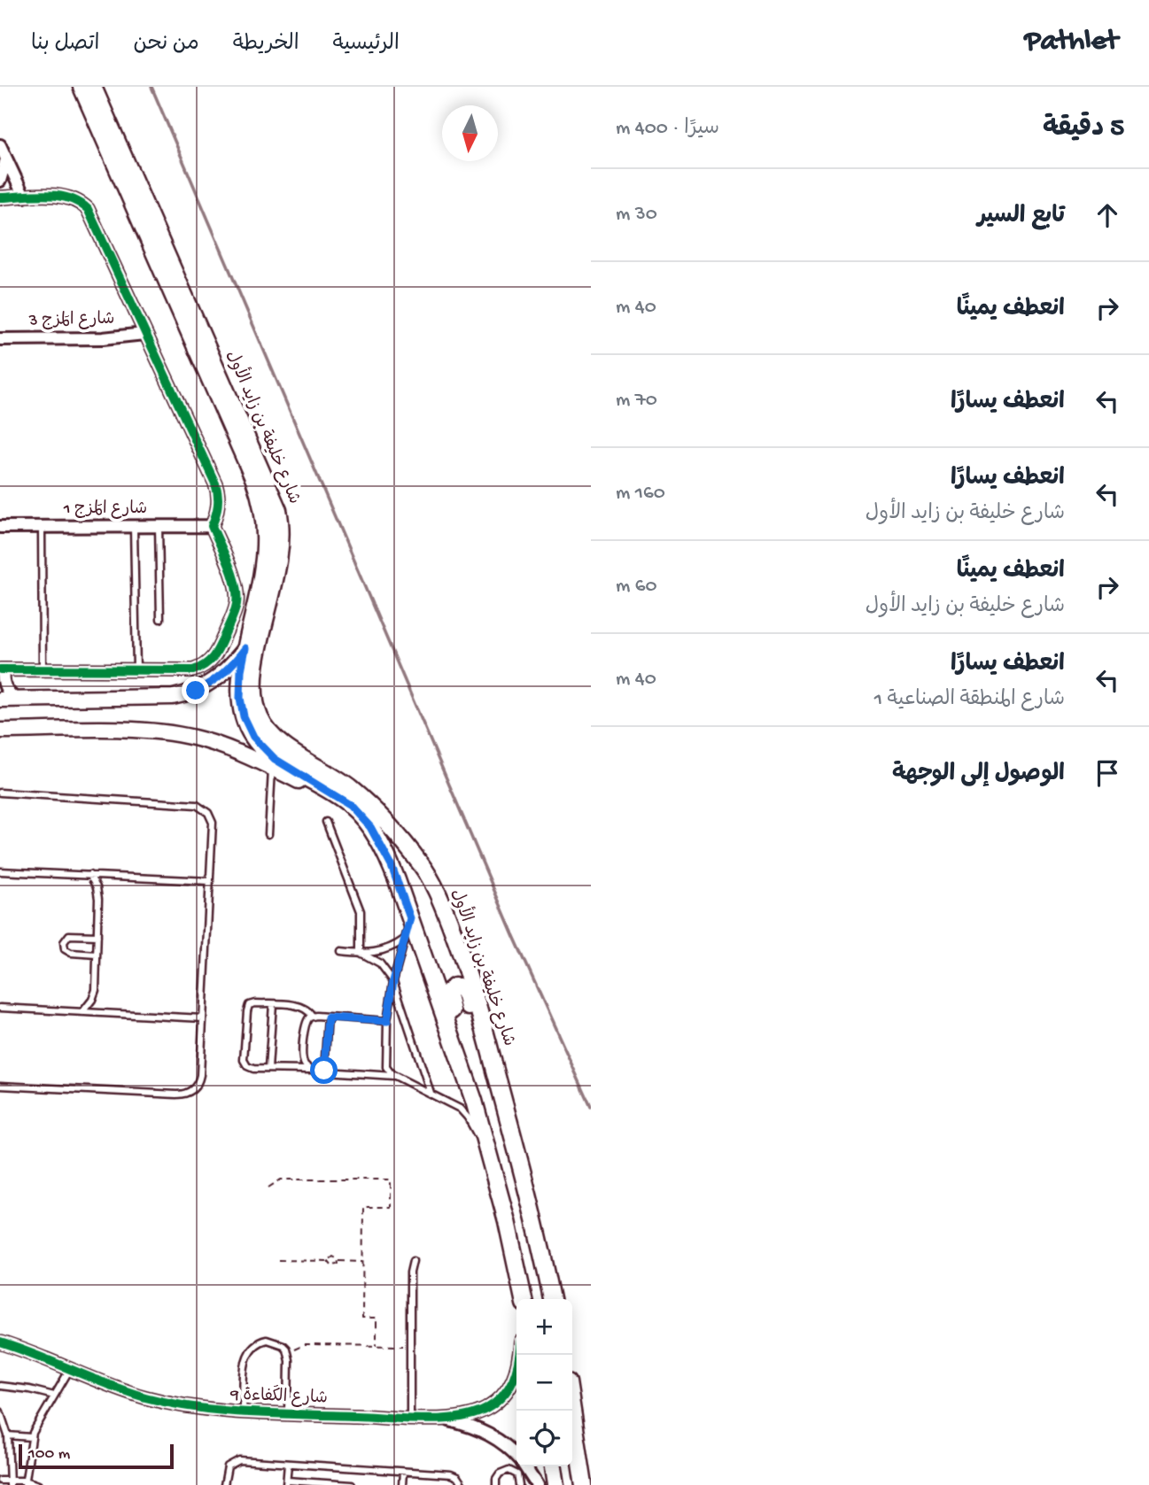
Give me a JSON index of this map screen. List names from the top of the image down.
{
  "streets": {
    "main road": ["شارع خليفة بن زايد الأول"],
    "street": ["شارع المَزج 3", "شارع المَزج 1", "شارع الكَفاءة 9"]
  },
  "scale_bar": "100 m",
  "north": "bottom",
  "page": {
    "header": "Pathlet",
    "nav": [
      "الرئيسية",
      "الخريطة",
      "من نحن",
      "اتصل بنا"
    ],
    "heading": ["5 دقيقة", "سيرًا · 400 m"],
    "list": [
      ["تابع السير", "30 m"],
      ["انعطف يمينًا", "40 m"],
      ["انعطف يسارًا", "70 m"],
      ["انعطف يسارًا", "شارع خليفة بن زايد الأول", "160 m"],
      ["انعطف يمينًا", "شارع خليفة بن زايد الأول", "60 m"],
      ["انعطف يسارًا", "شارع المنطقة الصناعية 1", "40 m"],
      "الوصول إلى الوجهة"
    ],
    "map_buttons": ["+", "−"],
    "scale": "100 m"
  }
}
